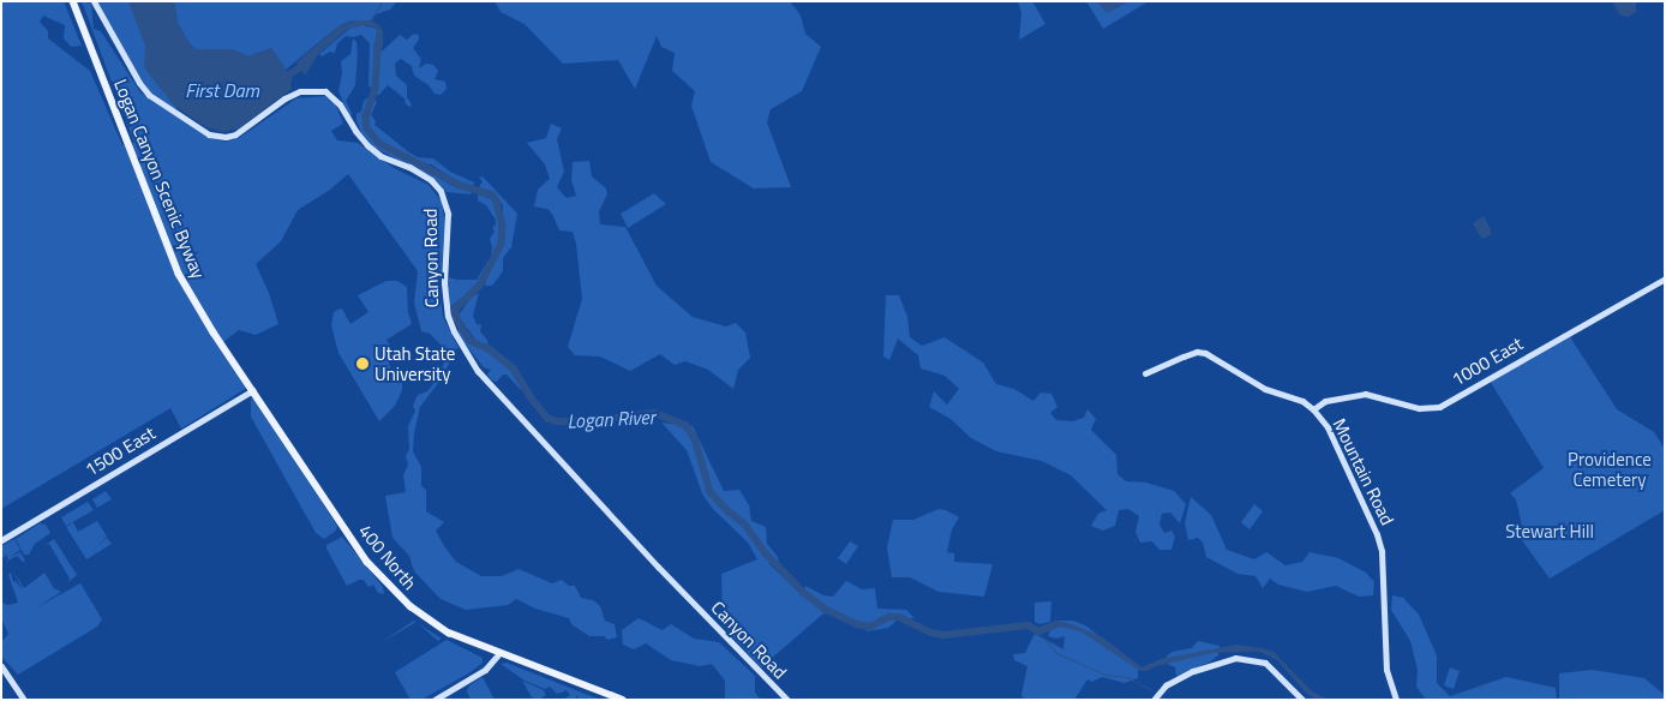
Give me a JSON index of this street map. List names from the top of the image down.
{
  "streets": {
    "main road": ["Logan Canyon Scenic Byway", "400 North"],
    "street": [
      "Canyon Road",
      "1000 East",
      "1500 East",
      "Mountain Road"
    ]
  },
  "crossings": [
    ["Logan Canyon Scenic Byway", "1500 East"],
    ["Logan Canyon Scenic Byway", "400 North"],
    ["1000 East", "Mountain Road"],
    ["1500 East", "400 North"]
  ],
  "water": ["First Dam", "Logan River"],
  "parks": ["Providence Cemetery", "Stewart Hill"],
  "places": ["Utah State University"]
}
